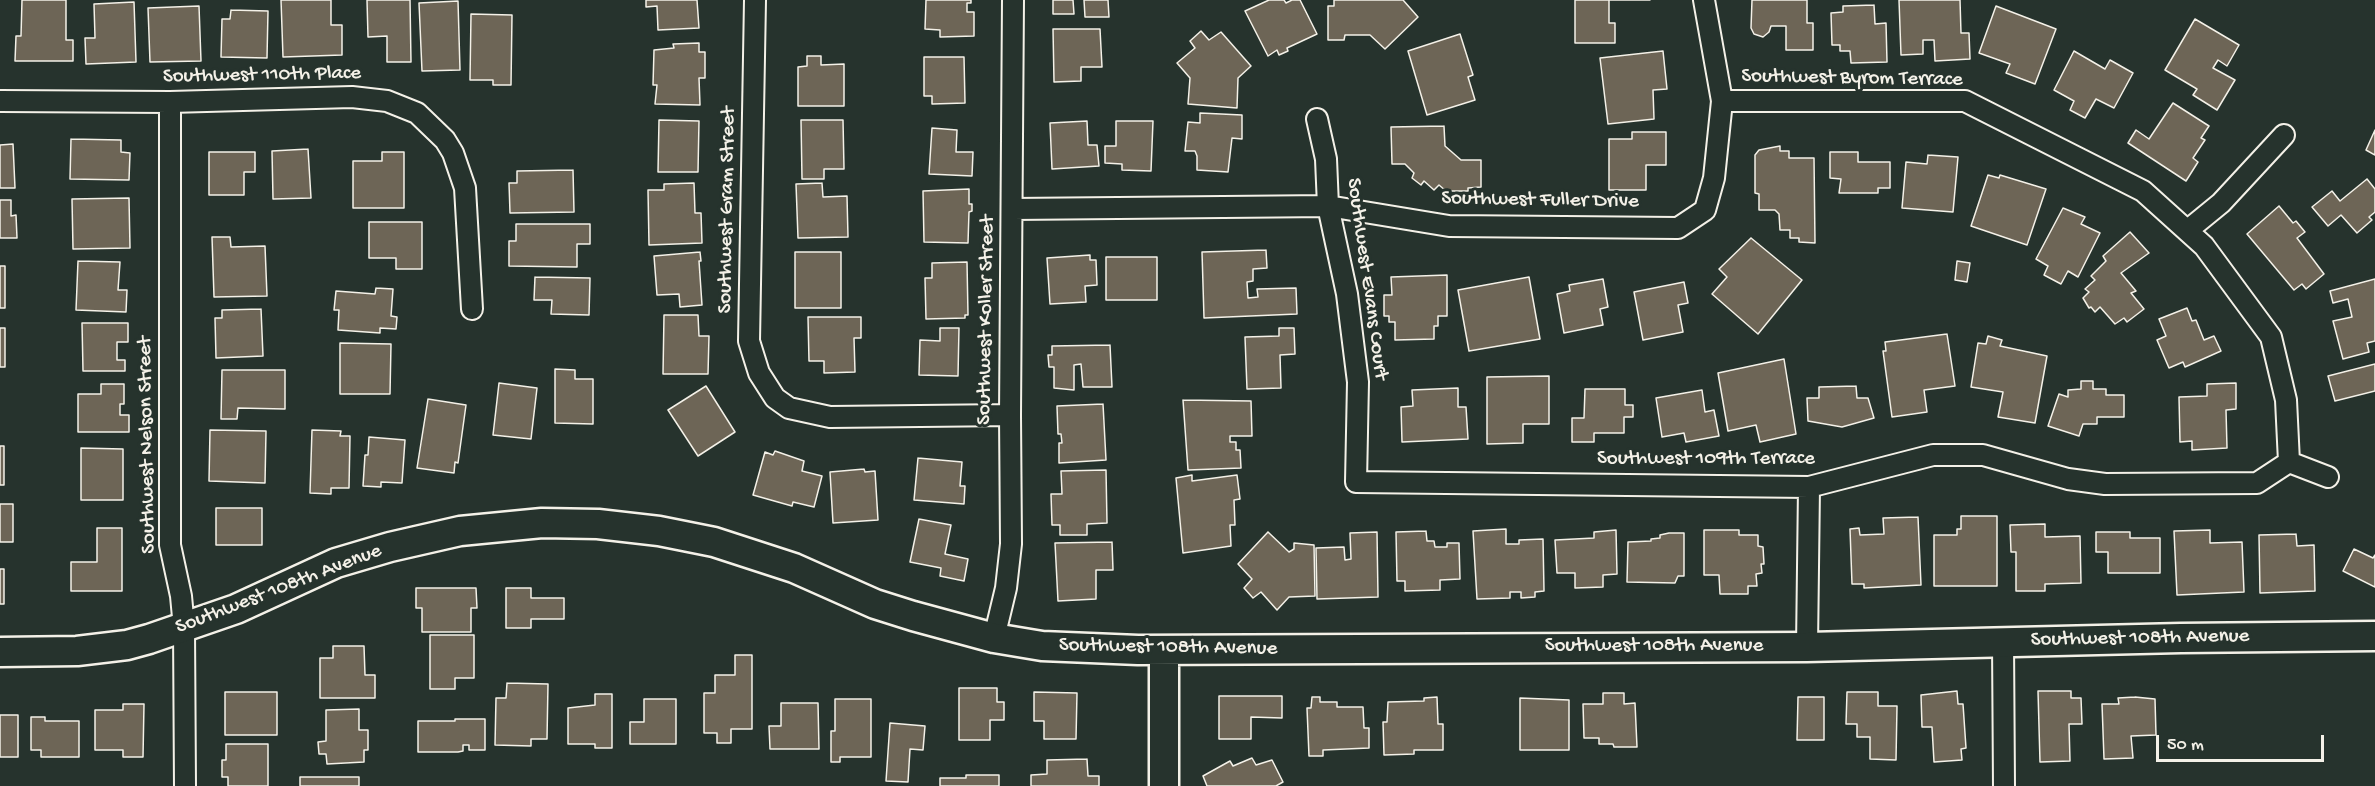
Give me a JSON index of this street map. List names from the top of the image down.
{
  "streets": {
    "street": [
      "Southwest 110th Place",
      "Southwest Byrom Terrace",
      "Southwest Fuller Drive",
      "Southwest Gram Street",
      "Southwest Evans Court",
      "Southwest Koller Street",
      "Southwest Nelson Street",
      "Southwest 109th Terrace",
      "Southwest 108th Avenue"
    ]
  },
  "crossings": [
    ["Southwest 110th Place", "Southwest Nelson Street"],
    ["Southwest Byrom Terrace", "Southwest Fuller Drive"],
    ["Southwest Byrom Terrace", "Southwest 109th Terrace"],
    ["Southwest Fuller Drive", "Southwest Evans Court"],
    ["Southwest Fuller Drive", "Southwest Koller Street"],
    ["Southwest Gram Street", "Southwest Koller Street"],
    ["Southwest Evans Court", "Southwest 109th Terrace"],
    ["Southwest Koller Street", "Southwest 108th Avenue"],
    ["Southwest Nelson Street", "Southwest 108th Avenue"]
  ],
  "scale_bar": "50 m"
}
